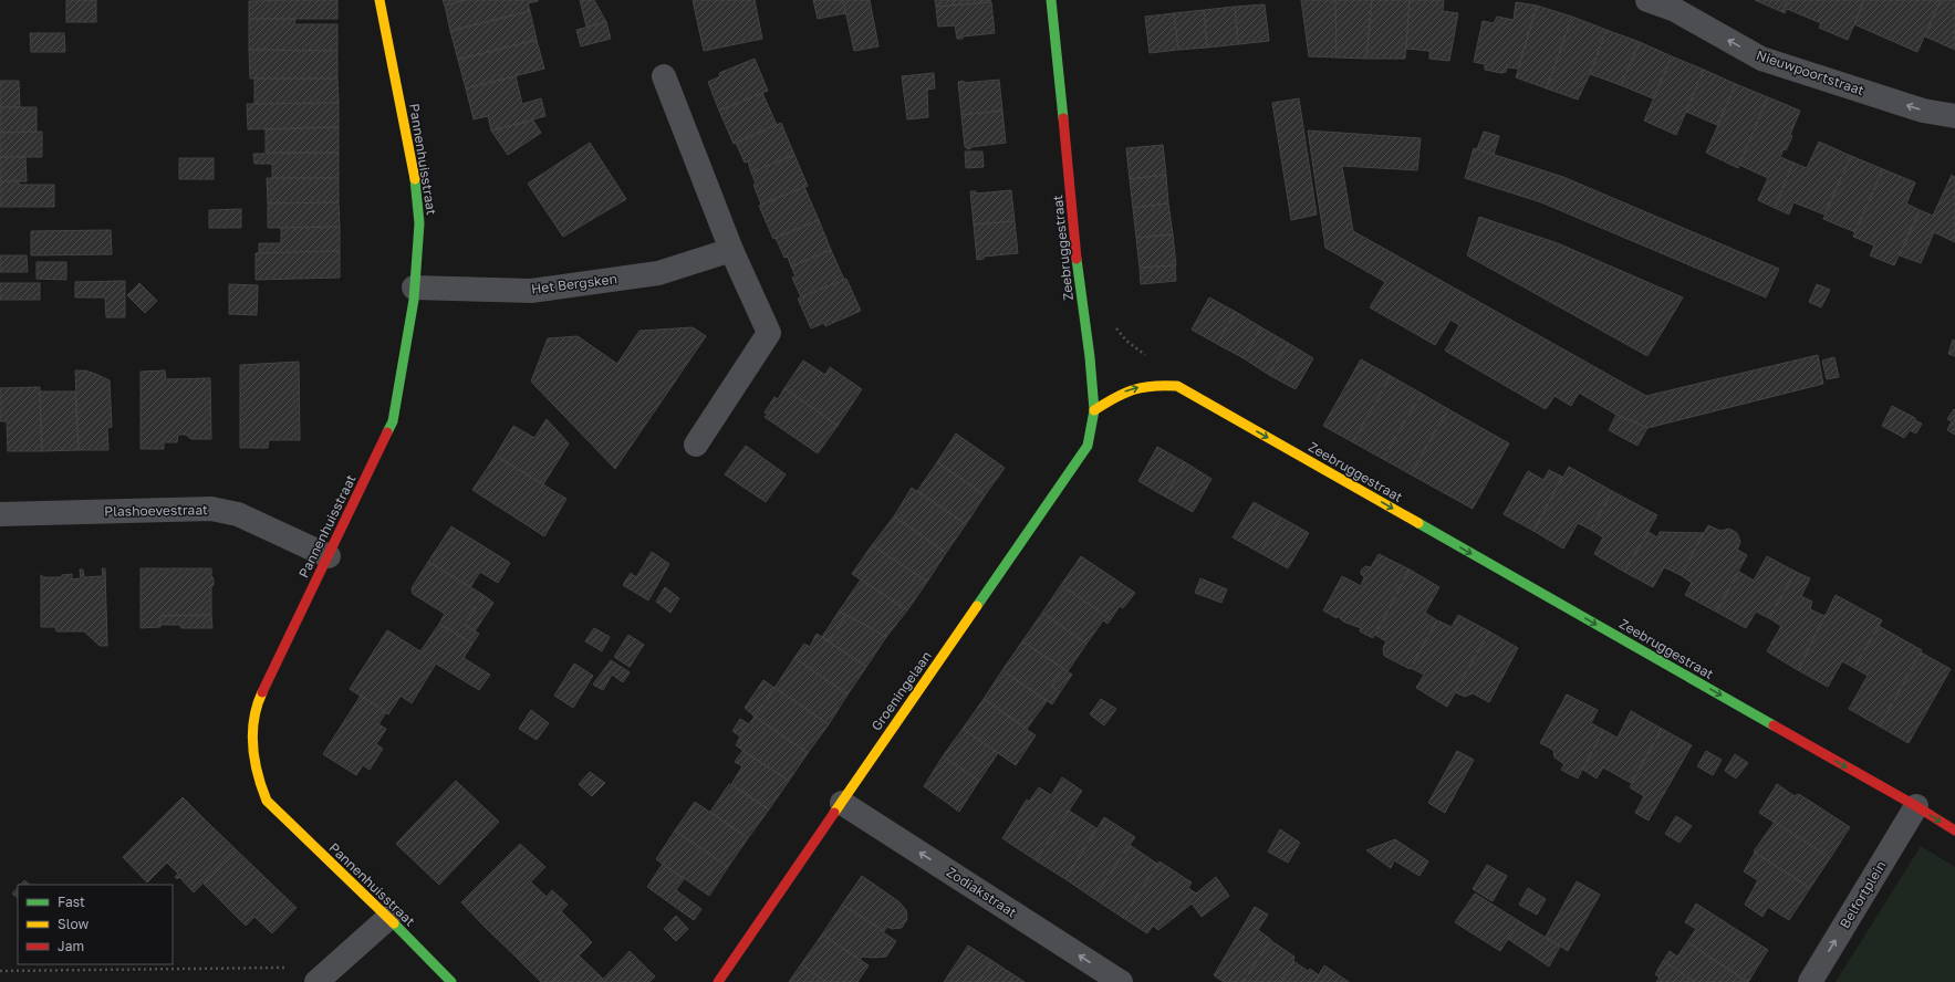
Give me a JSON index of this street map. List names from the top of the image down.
{
  "streets": {
    "street": [
      "Nieuwpoortstraat",
      "Pannenhuisstraat",
      "Zeebruggestraat",
      "Het Bergsken",
      "Plashoevestraat",
      "Groeningelaan",
      "Zodiakstraat",
      "Belfortplein"
    ]
  },
  "crossings": [
    ["Pannenhuisstraat", "Het Bergsken"],
    ["Pannenhuisstraat", "Plashoevestraat"],
    ["Zeebruggestraat", "Groeningelaan"],
    ["Zeebruggestraat", "Belfortplein"],
    ["Groeningelaan", "Zodiakstraat"]
  ],
  "one_way": [
    "Nieuwpoortstraat",
    "Zeebruggestraat",
    "Zodiakstraat",
    "Belfortplein"
  ],
  "legend": ["Fast", "Slow", "Jam"]
}
